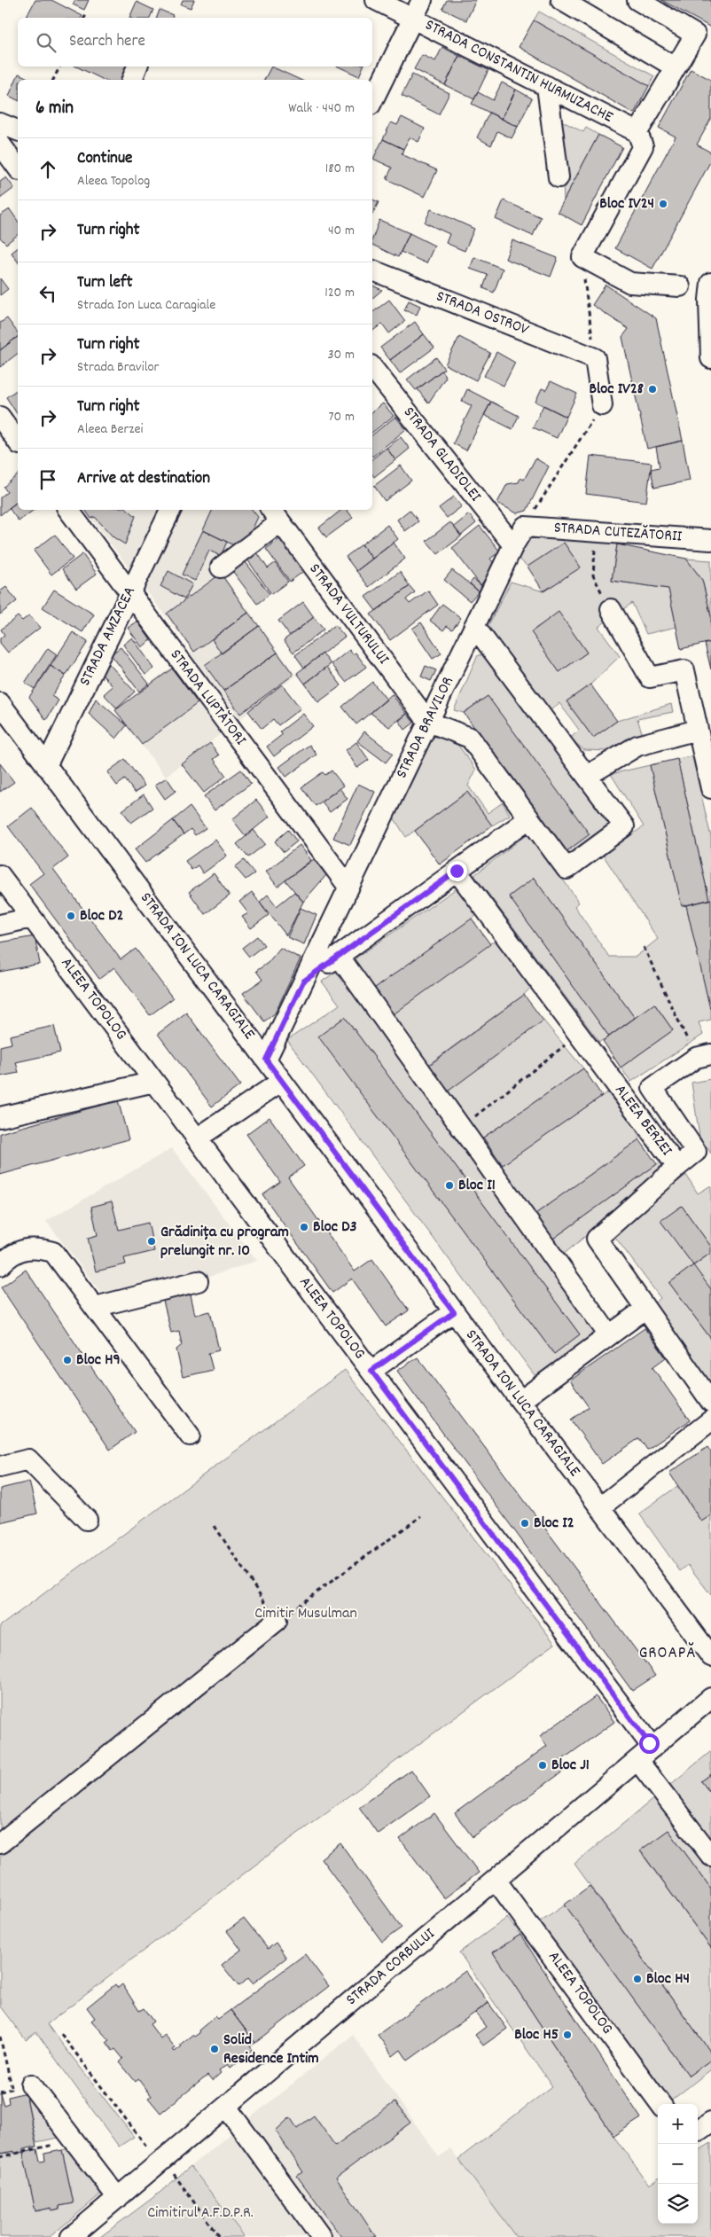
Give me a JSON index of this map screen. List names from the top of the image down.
{
  "streets": {
    "street": [
      "STRADA CONSTANTIN HURMUZACHE",
      "STRADA OSTROV",
      "STRADA GLADIOLEI",
      "STRADA CUTEZĂTORII",
      "STRADA VULTURULUI",
      "STRADA AMZACEA",
      "STRADA LUPTĂTORI",
      "STRADA BRAVILOR",
      "STRADA ION LUCA CARAGIALE",
      "ALEEA TOPOLOG",
      "ALEEA BERZEI",
      "STRADA CORBULUI"
    ]
  },
  "crossings": [
    ["STRADA GLADIOLEI", "STRADA BRAVILOR"],
    ["STRADA CUTEZĂTORII", "STRADA BRAVILOR"],
    ["STRADA VULTURULUI", "STRADA BRAVILOR"],
    ["STRADA AMZACEA", "STRADA LUPTĂTORI"],
    ["STRADA AMZACEA", "STRADA ION LUCA CARAGIALE"],
    ["STRADA LUPTĂTORI", "STRADA BRAVILOR"],
    ["STRADA BRAVILOR", "STRADA ION LUCA CARAGIALE"],
    ["ALEEA TOPOLOG", "STRADA CORBULUI"]
  ],
  "districts": ["GROAPĂ"],
  "parks": ["Cimitir Musulman", "Cimitirul A.F.D.P.R."],
  "places": [
    "Bloc IV24",
    "Bloc IV28",
    "Bloc D2",
    "Bloc I1",
    "Bloc D3",
    "Grădinița cu program prelungit nr. 10",
    "Bloc H9",
    "Bloc I2",
    "Bloc J1",
    "Bloc H4",
    "Bloc H5",
    "Solid Residence Intim"
  ],
  "page": {
    "search": "Search here",
    "heading": ["6 min", "Walk · 440 m"],
    "list": [
      ["Continue", "Aleea Topolog", "180 m"],
      ["Turn right", "40 m"],
      ["Turn left", "Strada Ion Luca Caragiale", "120 m"],
      ["Turn right", "Strada Bravilor", "30 m"],
      ["Turn right", "Aleea Berzei", "70 m"],
      "Arrive at destination"
    ],
    "map_buttons": ["+", "−"]
  }
}
